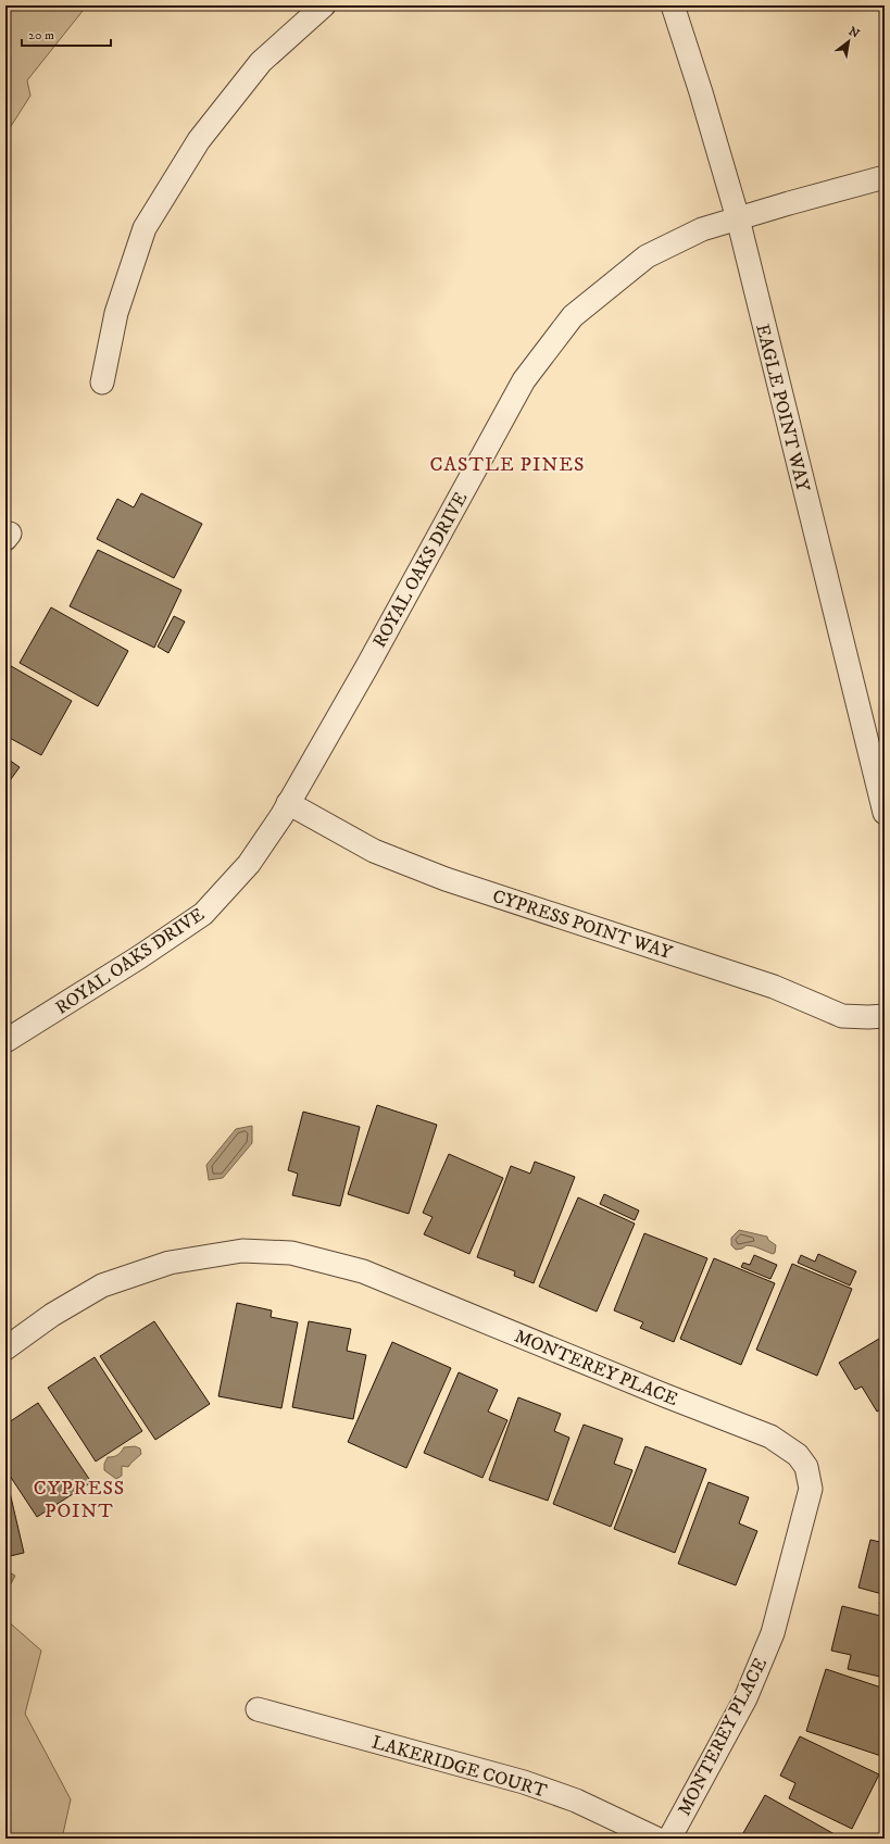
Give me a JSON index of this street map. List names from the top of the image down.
{
  "streets": {
    "street": [
      "EAGLE POINT WAY",
      "ROYAL OAKS DRIVE",
      "CYPRESS POINT WAY",
      "MONTEREY PLACE",
      "LAKERIDGE COURT"
    ]
  },
  "crossings": [
    ["EAGLE POINT WAY", "ROYAL OAKS DRIVE"],
    ["ROYAL OAKS DRIVE", "CYPRESS POINT WAY"]
  ],
  "districts": ["CASTLE PINES", "CYPRESS POINT"],
  "scale_bar": "20 m",
  "north": "top right"
}
